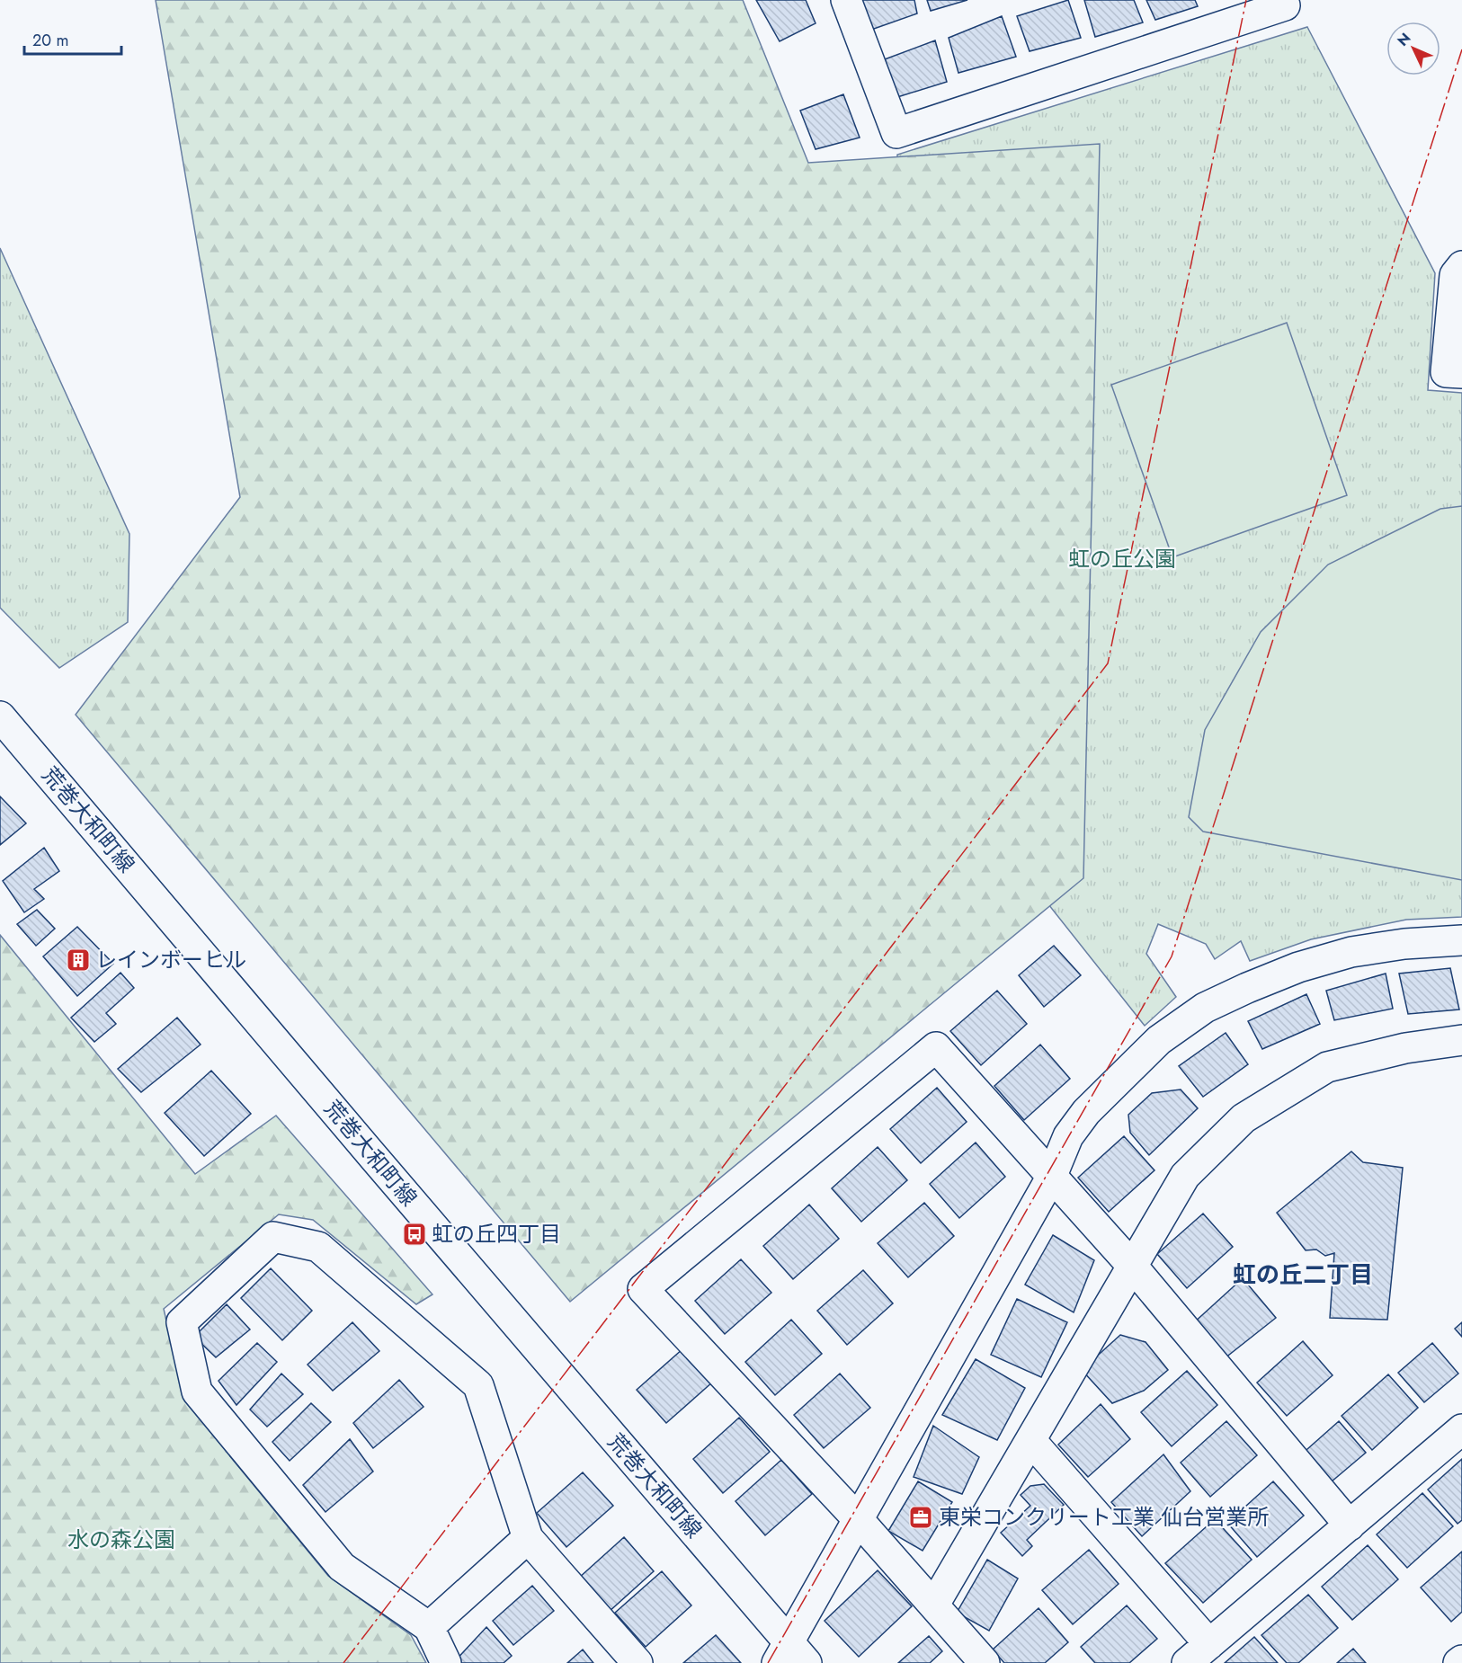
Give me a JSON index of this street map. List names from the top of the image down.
{
  "streets": {
    "street": ["荒巻大和町線"]
  },
  "districts": ["虹の丘二丁目"],
  "parks": ["虹の丘公園", "水の森公園"],
  "places": {
    "building": ["レインボーヒル"],
    "bus stop": ["虹の丘四丁目"],
    "office": ["東栄コンクリート工業 仙台営業所"]
  },
  "scale_bar": "20 m",
  "north": "top left"
}
